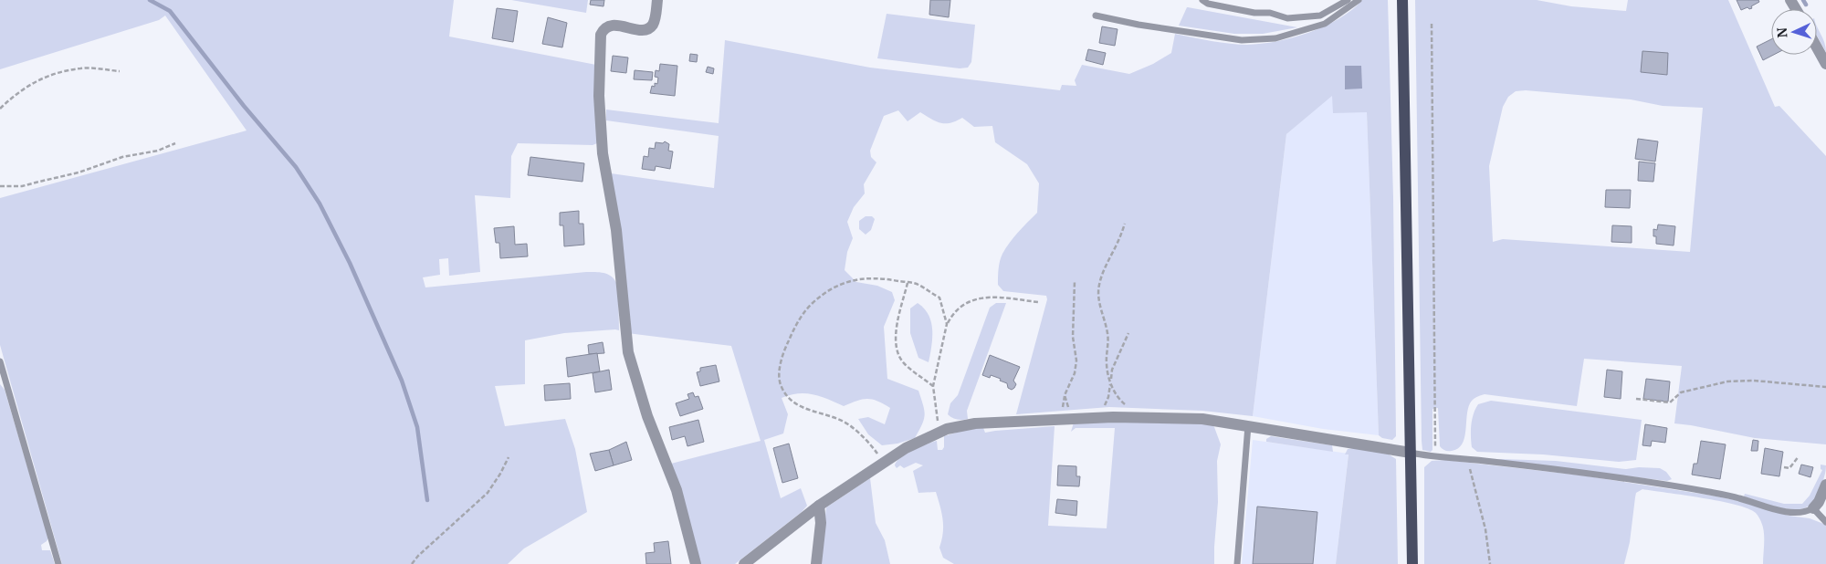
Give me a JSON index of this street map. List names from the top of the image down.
{
  "north": "left"
}
